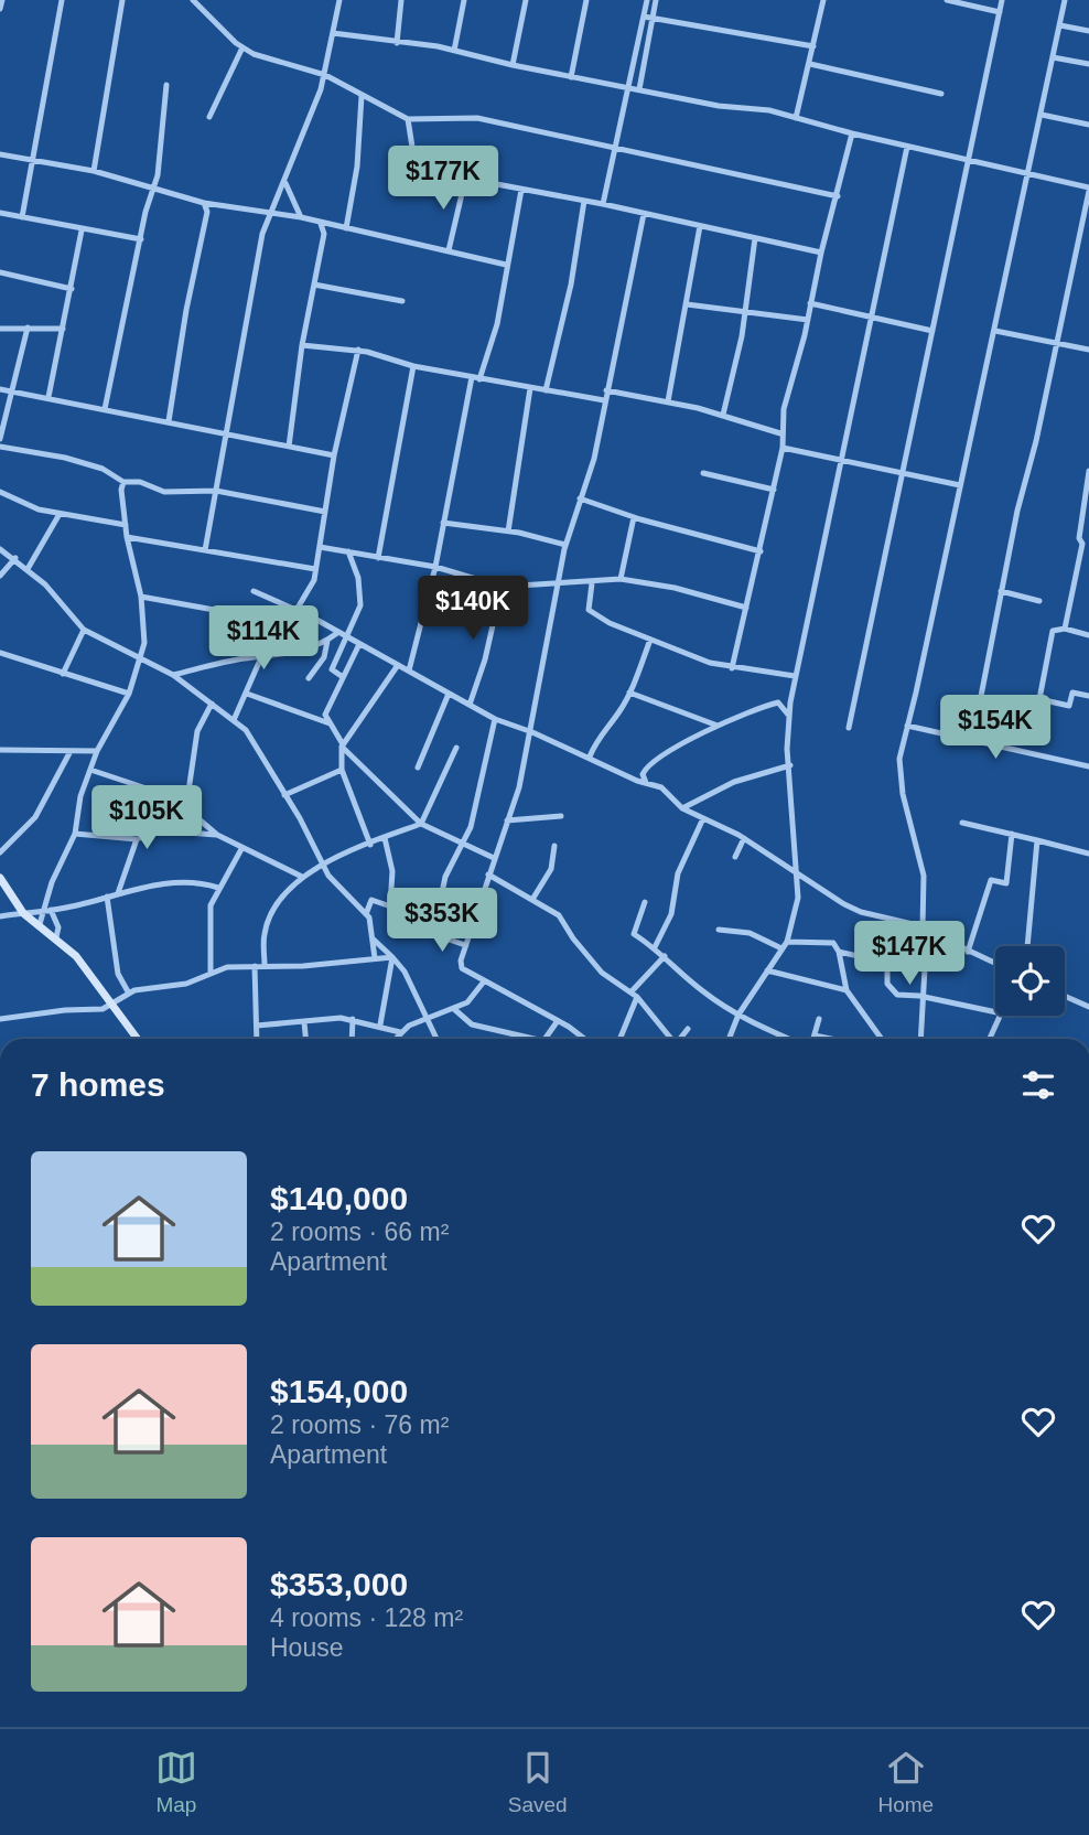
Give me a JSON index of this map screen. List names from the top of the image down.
{
  "page": {
    "price": [
      "$177K",
      "$140K",
      "$114K",
      "$154K",
      "$105K",
      "$353K",
      "$147K"
    ],
    "heading": "7 homes",
    "list": [
      {
        "name": "$140,000",
        "note": "2 rooms · 66 m² · Apartment"
      },
      {
        "name": "$154,000",
        "note": "2 rooms · 76 m² · Apartment"
      },
      {
        "name": "$353,000",
        "note": "4 rooms · 128 m² · House"
      }
    ],
    "tabs": ["Map", "Saved", "Home"]
  }
}
